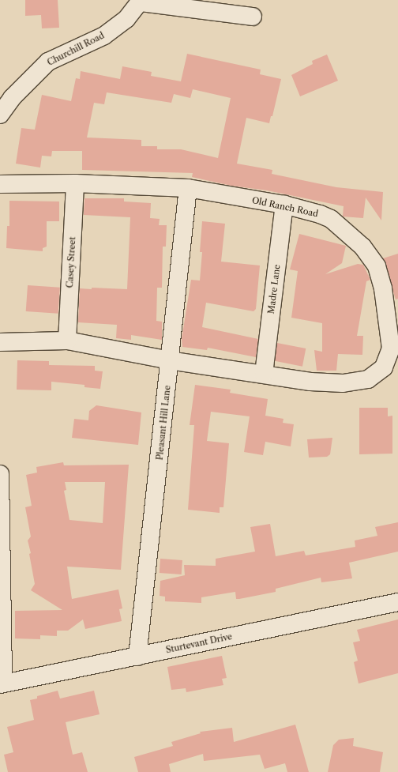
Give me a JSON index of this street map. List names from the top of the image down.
{
  "streets": {
    "street": [
      "Churchill Road",
      "Old Ranch Road",
      "Casey Street",
      "Madre Lane",
      "Pleasant Hill Lane",
      "Sturtevant Drive"
    ]
  },
  "crossings": [
    ["Old Ranch Road", "Casey Street"],
    ["Old Ranch Road", "Madre Lane"],
    ["Old Ranch Road", "Pleasant Hill Lane"],
    ["Pleasant Hill Lane", "Sturtevant Drive"]
  ]
}
